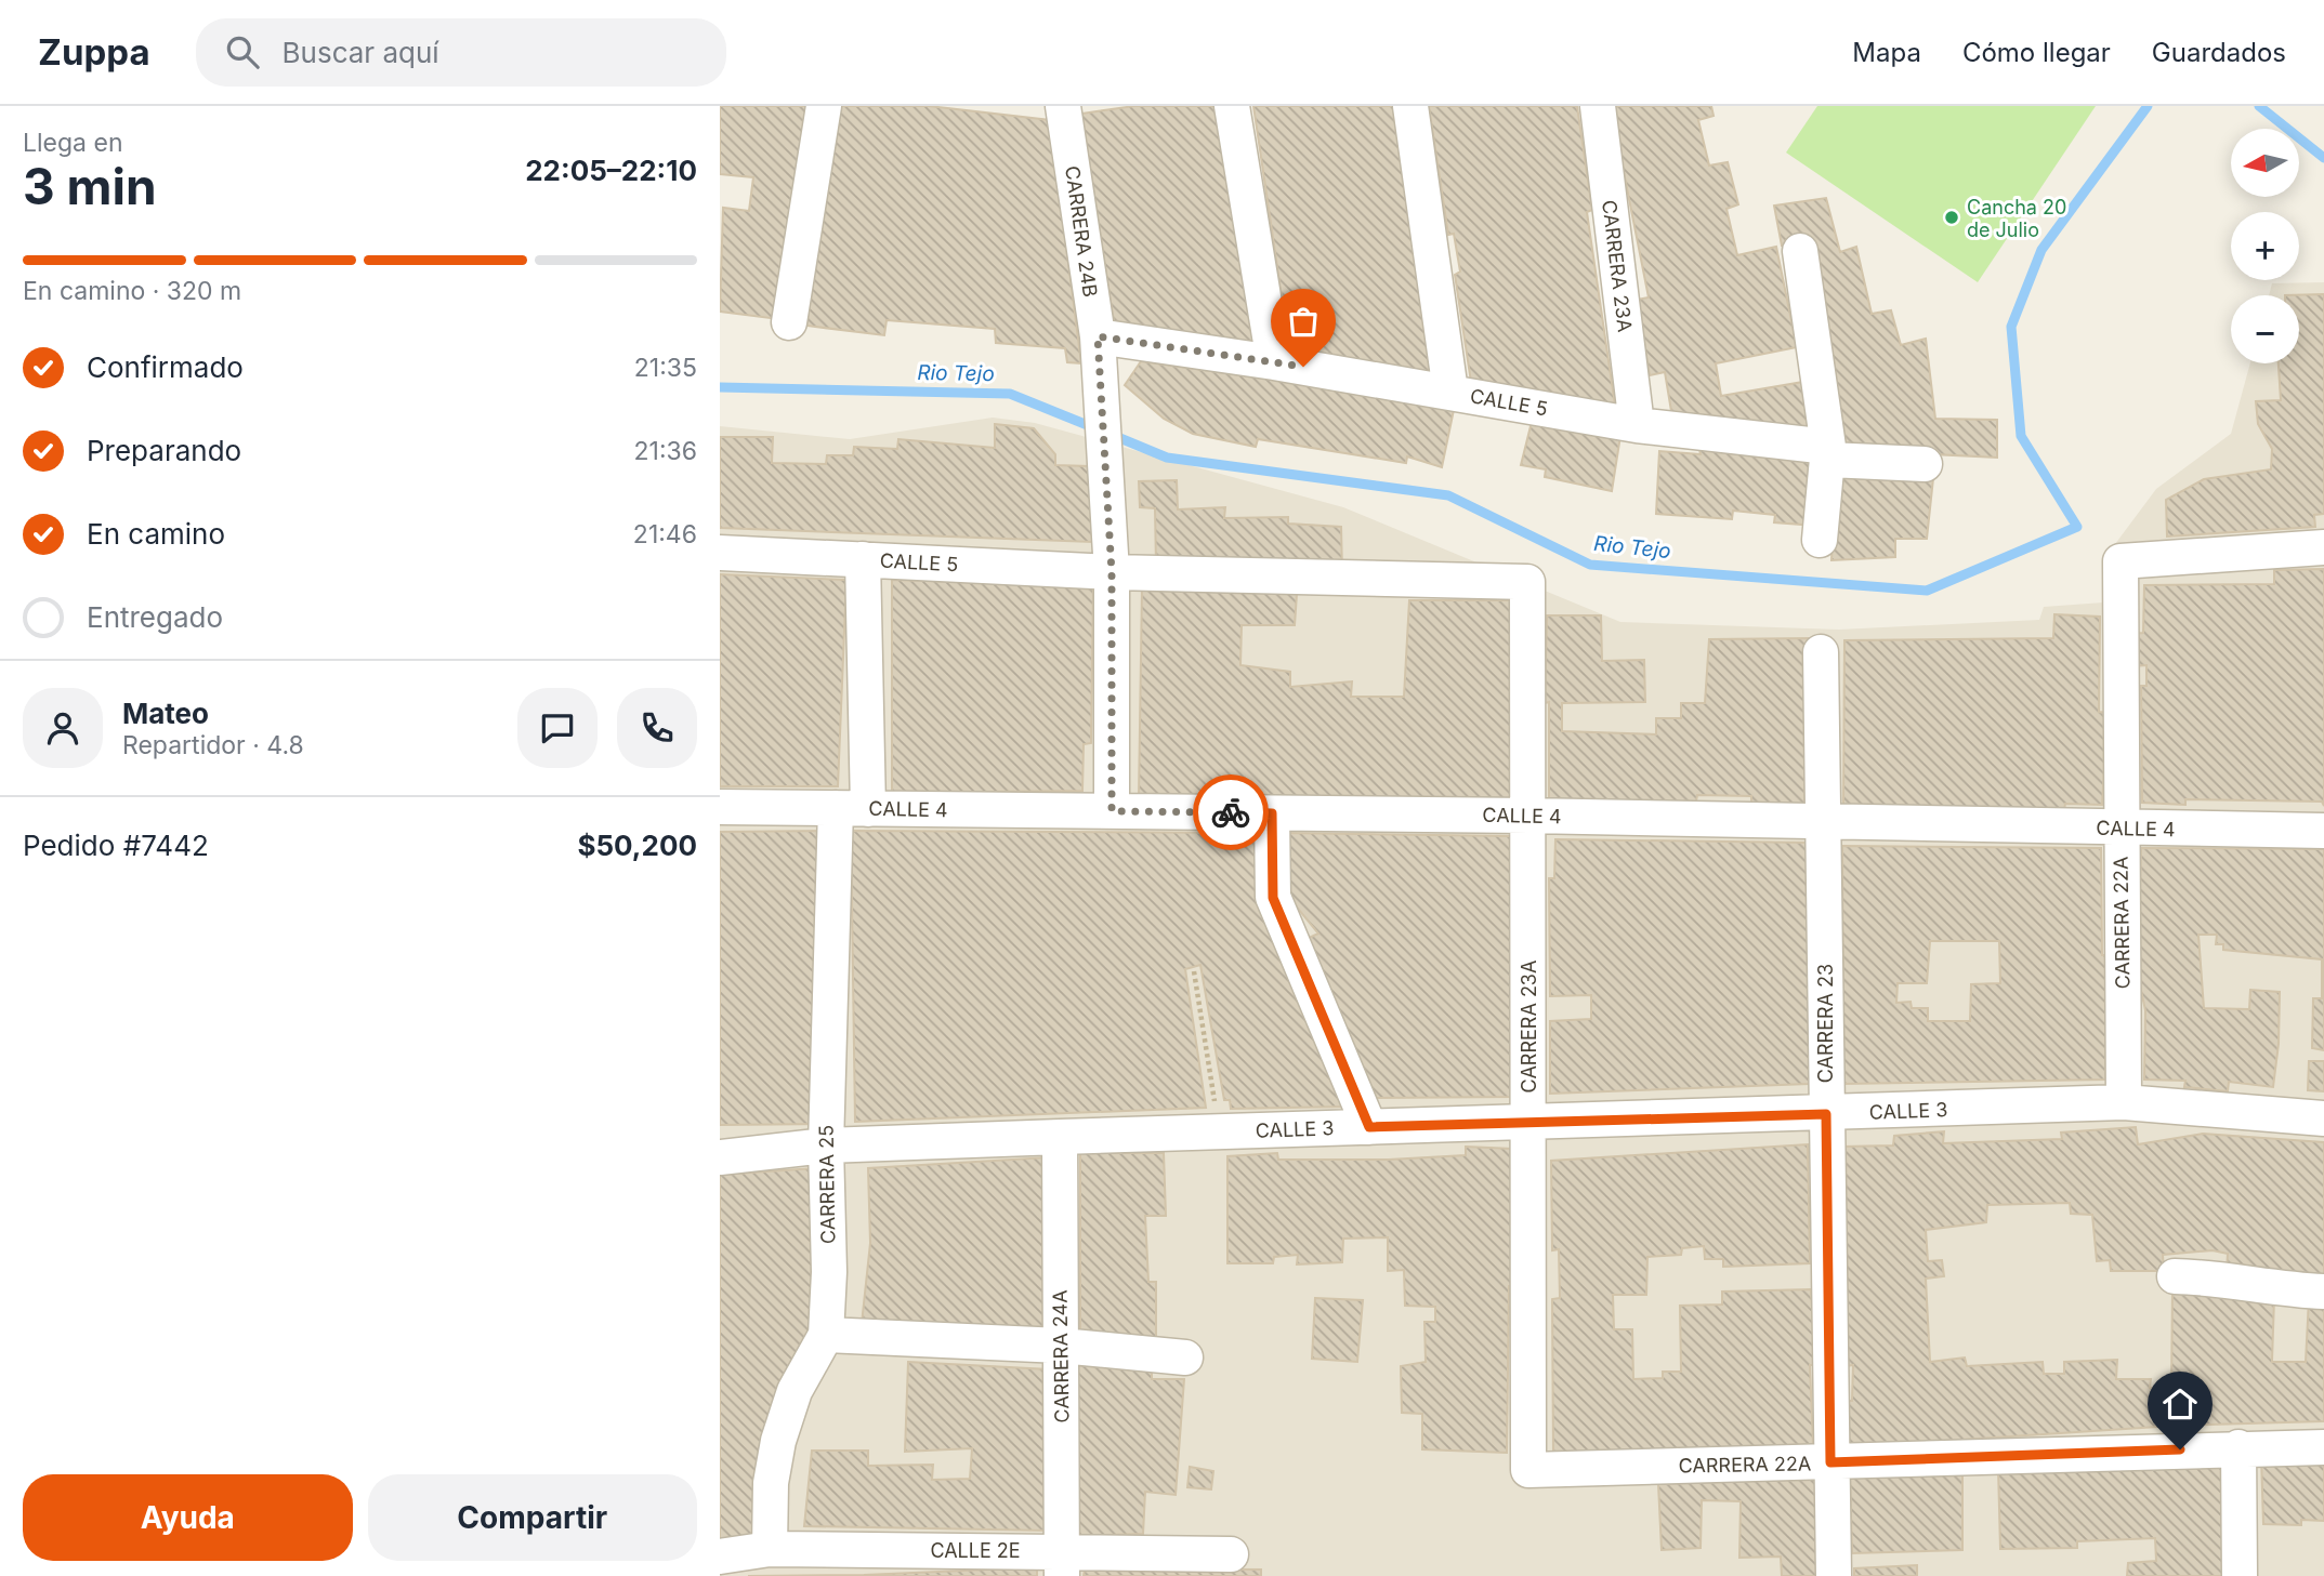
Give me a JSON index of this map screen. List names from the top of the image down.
{
  "streets": {
    "street": [
      "CARRERA 24B",
      "CARRERA 23A",
      "CALLE 5",
      "CALLE 4",
      "CARRERA 22A",
      "CARRERA 23",
      "CALLE 3",
      "CARRERA 25",
      "CARRERA 24A",
      "CALLE 2E"
    ]
  },
  "crossings": [
    ["CARRERA 24B", "CALLE 5"],
    ["CARRERA 24B", "CALLE 4"],
    ["CARRERA 23A", "CALLE 5"],
    ["CARRERA 23A", "CALLE 4"],
    ["CARRERA 23A", "CARRERA 22A"],
    ["CARRERA 23A", "CALLE 3"],
    ["CALLE 5", "CARRERA 25"],
    ["CALLE 4", "CARRERA 22A"],
    ["CALLE 4", "CARRERA 23"],
    ["CALLE 4", "CARRERA 25"],
    ["CARRERA 22A", "CARRERA 23"],
    ["CARRERA 22A", "CALLE 3"],
    ["CARRERA 23", "CALLE 3"],
    ["CALLE 3", "CARRERA 25"],
    ["CALLE 3", "CARRERA 24A"],
    ["CARRERA 25", "CALLE 2E"],
    ["CARRERA 24A", "CALLE 2E"]
  ],
  "water": ["Rio Tejo"],
  "places": ["Cancha 20 de Julio"],
  "north": "left",
  "page": {
    "header": "Zuppa",
    "search": "Buscar aquí",
    "nav": ["Mapa", "Cómo llegar", "Guardados"],
    "heading": ["3 min", "Llega en", "22:05–22:10"],
    "panel": [
      "Mateo",
      "Repartidor · 4.8",
      "Pedido #7442",
      "$50,200"
    ],
    "map_buttons": ["+", "−"],
    "bar": "En camino · 320 m",
    "list": [
      ["Confirmado", "21:35"],
      ["Preparando", "21:36"],
      ["En camino", "21:46"],
      "Entregado"
    ],
    "buttons": ["Ayuda", "Compartir"]
  }
}
